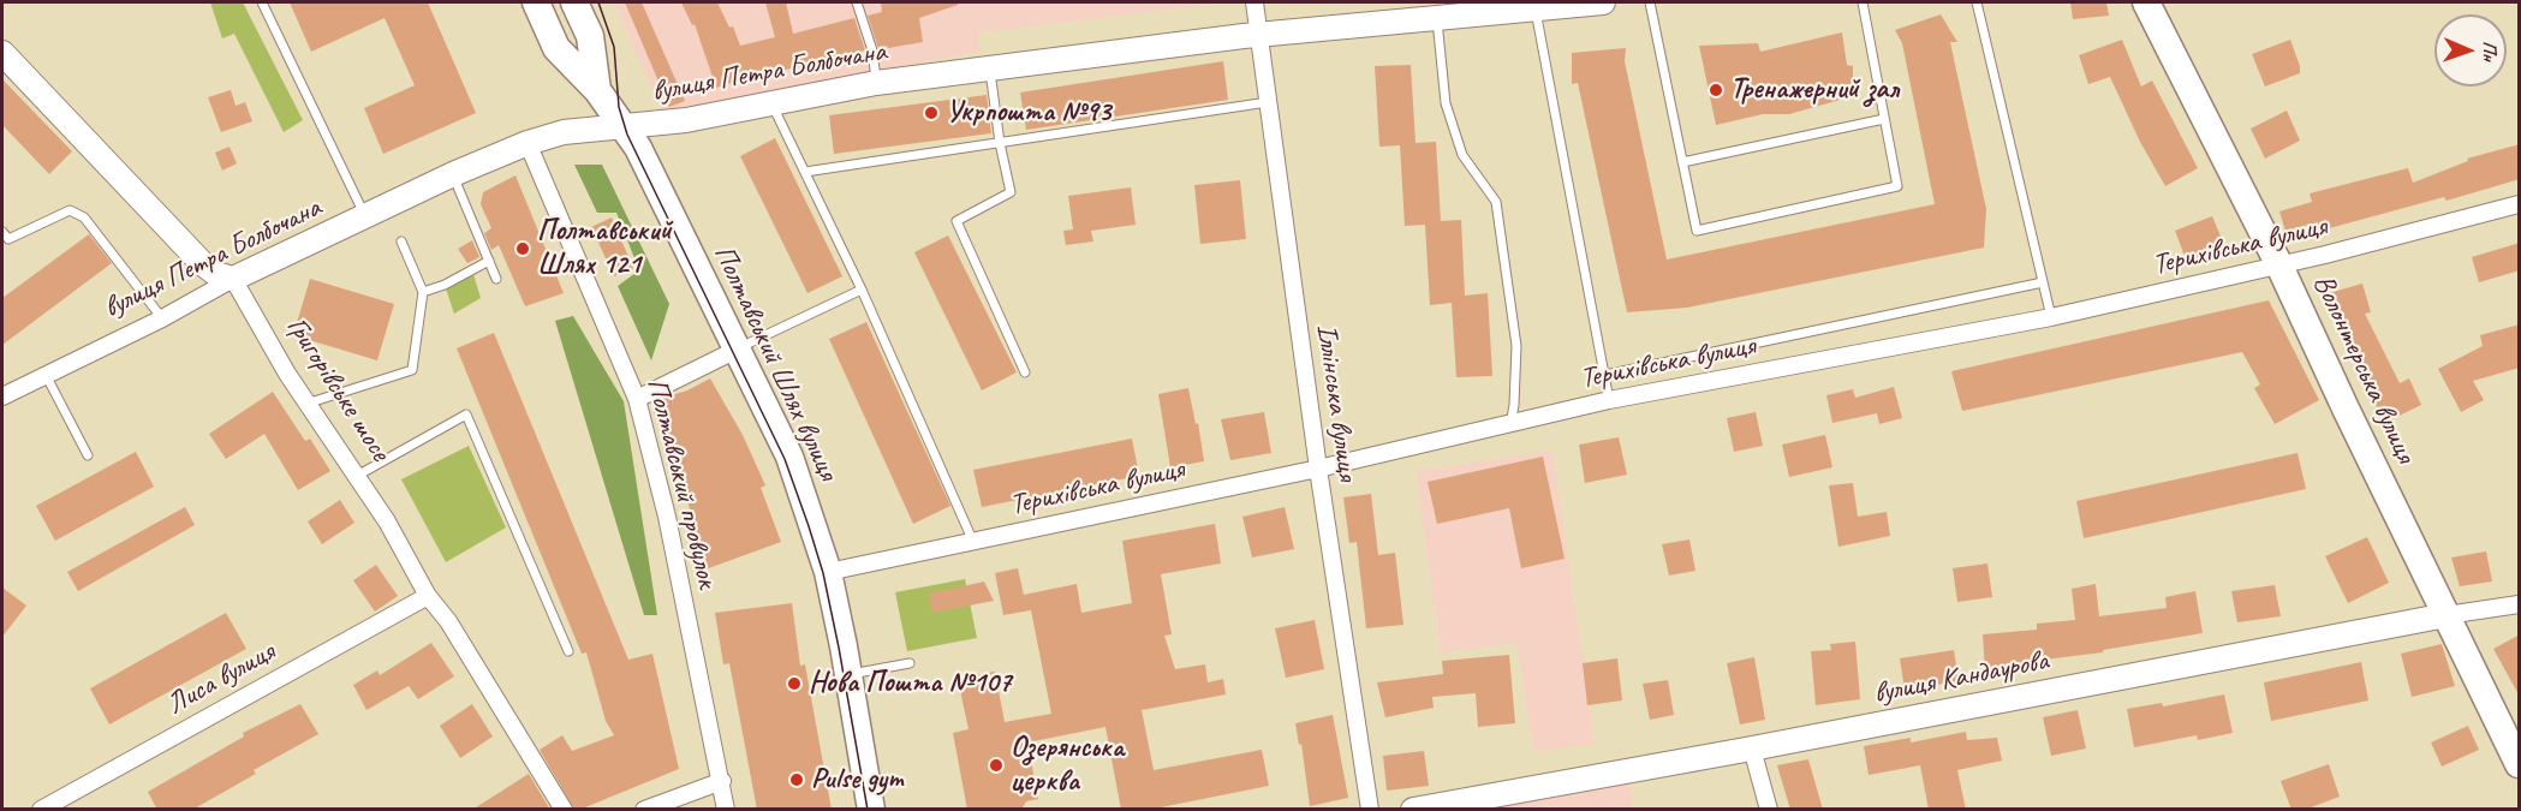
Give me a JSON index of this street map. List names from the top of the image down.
{
  "streets": {
    "main road": ["Полтавський Шлях вулиця", "Волонтерська вулиця"],
    "street": [
      "вулиця Петра Болбочана",
      "Терихівська вулиця",
      "Григорівське шосе",
      "Іллінська вулиця",
      "Полтавський провулок",
      "вулиця Кандаурова",
      "Лиса вулиця"
    ]
  },
  "crossings": [
    ["вулиця Петра Болбочана", "Полтавський Шлях вулиця"],
    ["вулиця Петра Болбочана", "Григорівське шосе"],
    ["вулиця Петра Болбочана", "Іллінська вулиця"],
    ["вулиця Петра Болбочана", "Полтавський провулок"],
    ["Терихівська вулиця", "Полтавський Шлях вулиця"],
    ["Терихівська вулиця", "Волонтерська вулиця"],
    ["Терихівська вулиця", "Іллінська вулиця"],
    ["Волонтерська вулиця", "вулиця Кандаурова"],
    ["Григорівське шосе", "Лиса вулиця"]
  ],
  "places": [
    "Тренажерний зал",
    "Укрпошта №93",
    "Полтавський Шлях 121",
    "Нова Пошта №107",
    "Озерянська церква",
    "Pulse gym"
  ],
  "north": "right"
}
